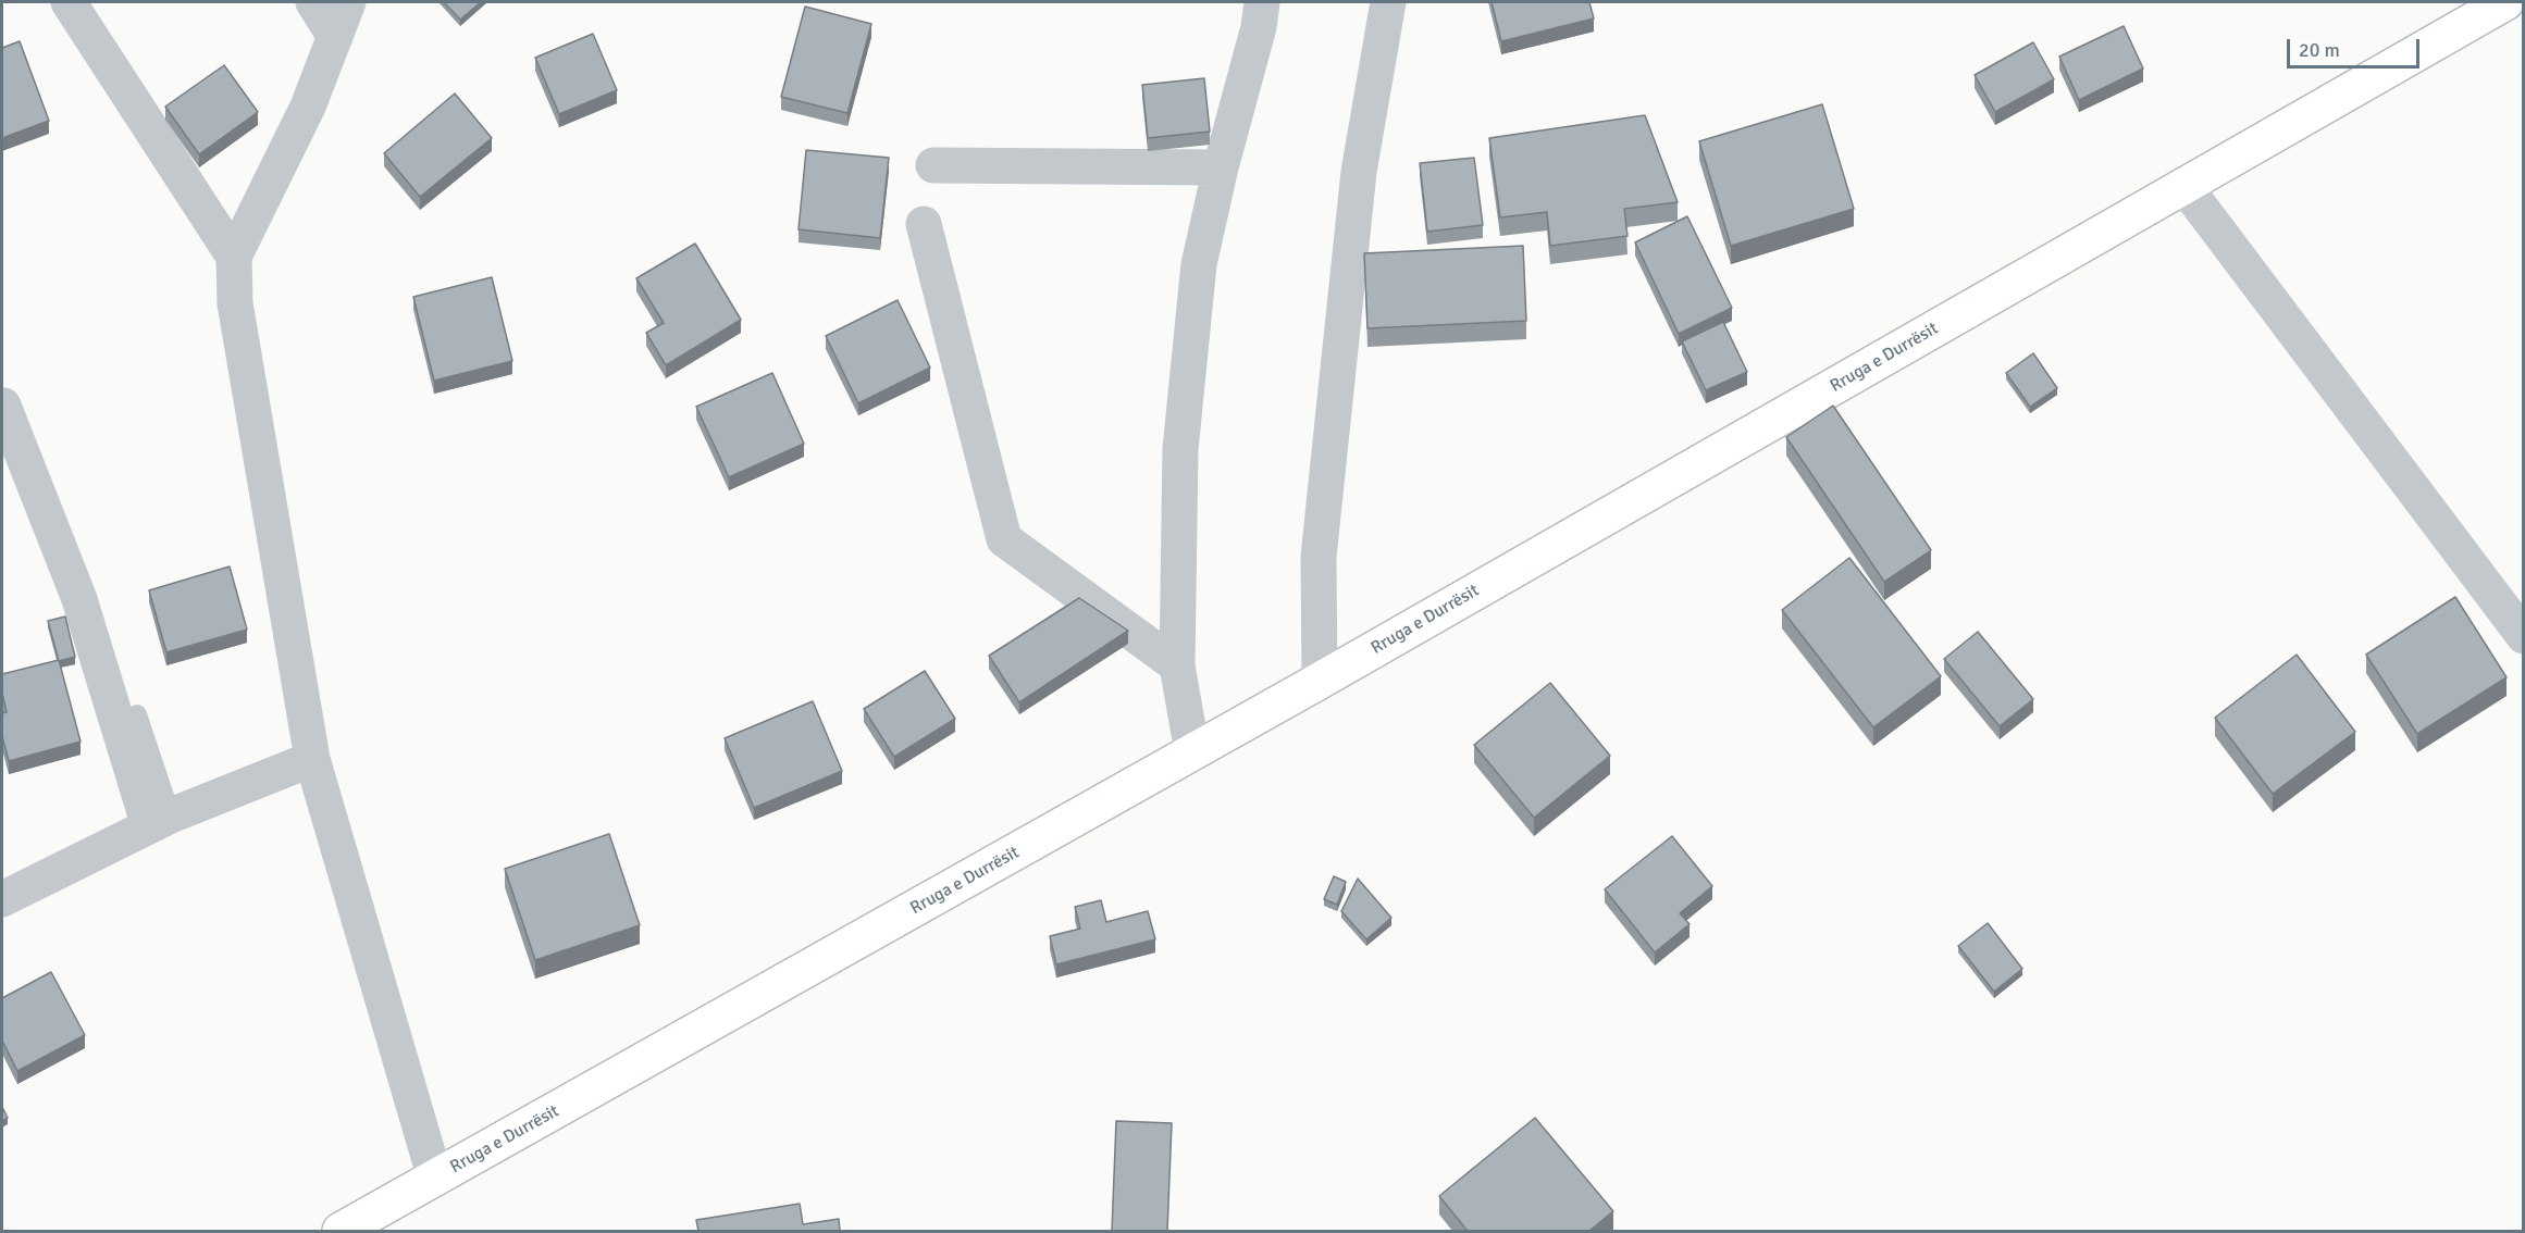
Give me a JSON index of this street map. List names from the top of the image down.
{
  "streets": {
    "main road": ["Rruga e Durrësit"]
  },
  "scale_bar": "20 m"
}
